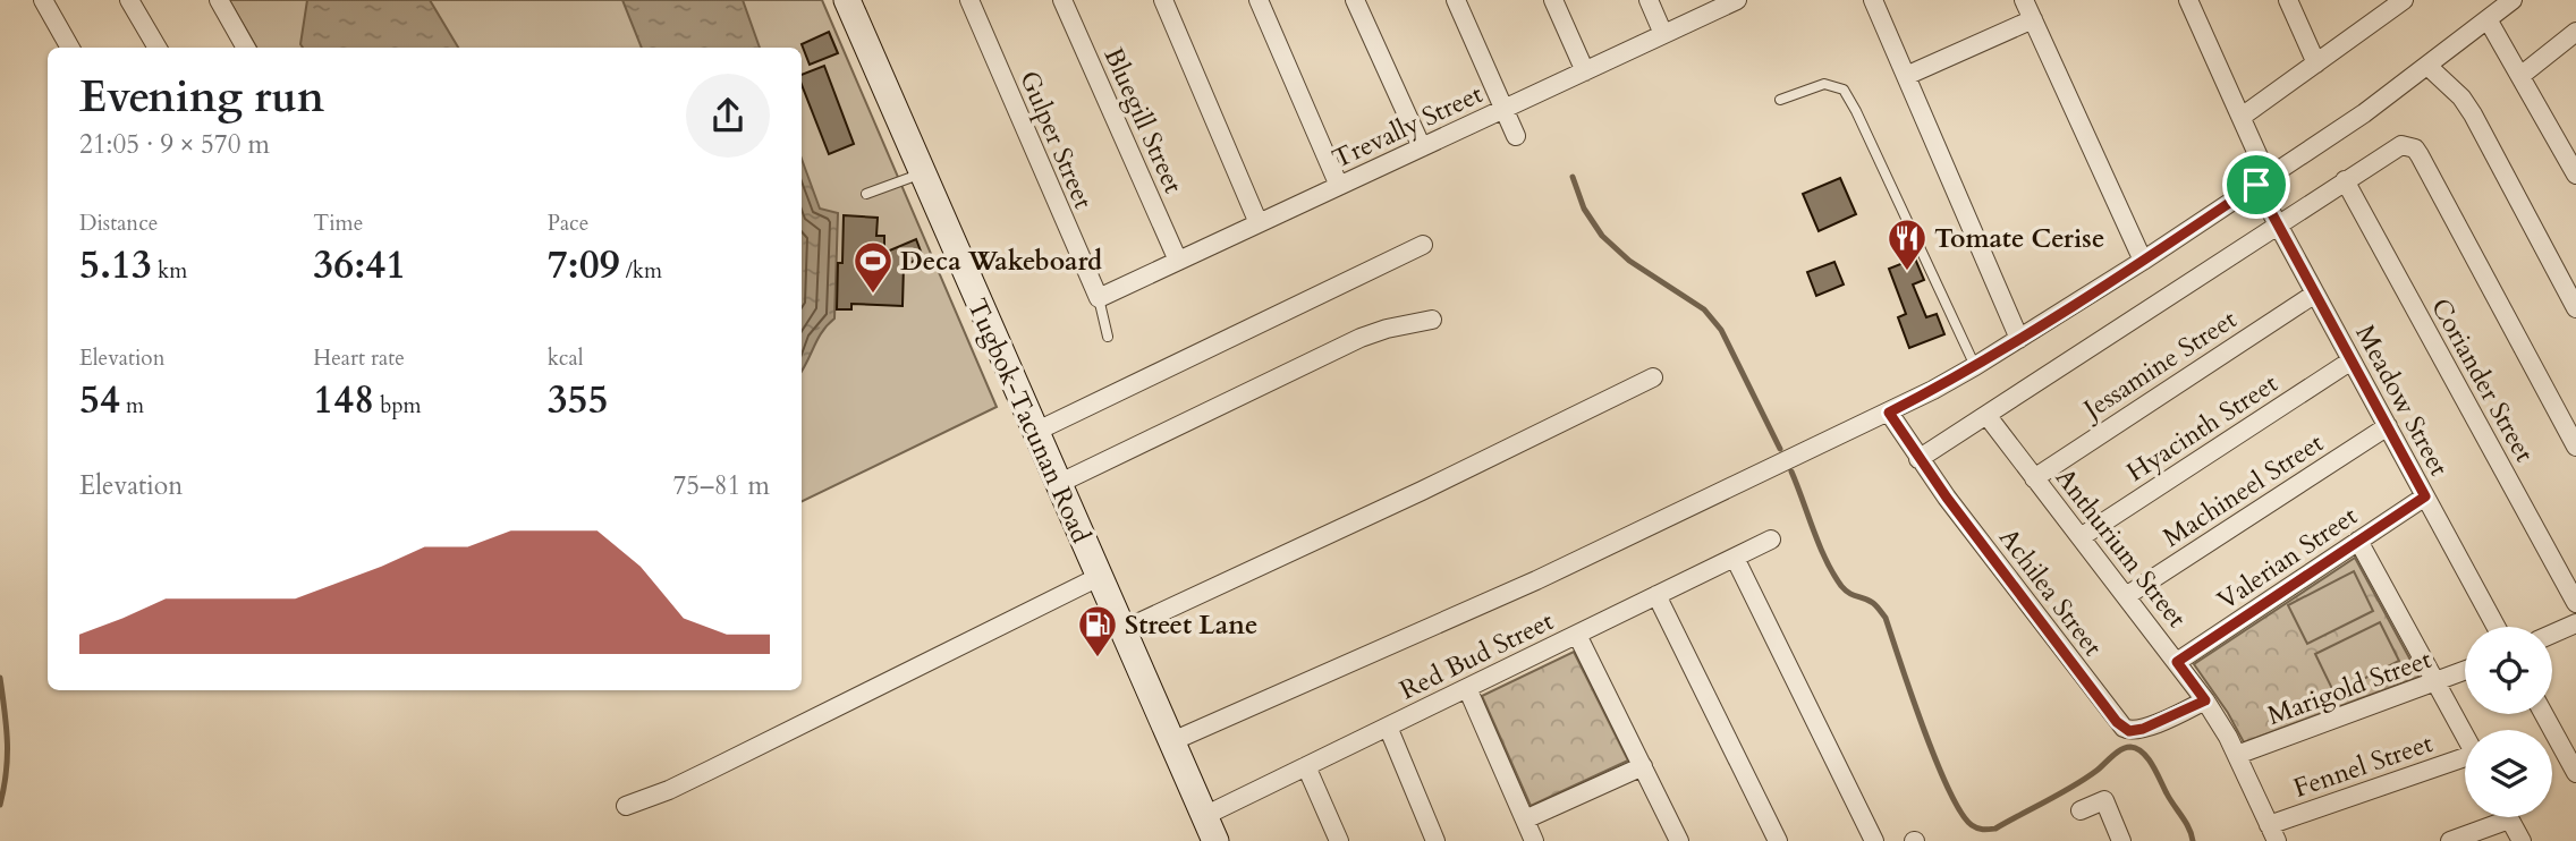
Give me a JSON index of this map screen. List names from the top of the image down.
{
  "streets": {
    "street": [
      "Bluegill Street",
      "Trevally Street",
      "Gulper Street",
      "Jessamine Street",
      "Coriander Street",
      "Meadow Street",
      "Tugbok-Tacunan Road",
      "Hyacinth Street",
      "Machineel Street",
      "Anthurium Street",
      "Valerian Street",
      "Achilea Street",
      "Red Bud Street",
      "Marigold Street",
      "Fennel Street"
    ]
  },
  "crossings": [
    ["Bluegill Street", "Trevally Street"],
    ["Trevally Street", "Gulper Street"],
    ["Jessamine Street", "Meadow Street"],
    ["Jessamine Street", "Anthurium Street"],
    ["Meadow Street", "Hyacinth Street"],
    ["Meadow Street", "Machineel Street"],
    ["Meadow Street", "Valerian Street"],
    ["Tugbok-Tacunan Road", "Red Bud Street"],
    ["Hyacinth Street", "Anthurium Street"],
    ["Machineel Street", "Anthurium Street"],
    ["Anthurium Street", "Valerian Street"],
    ["Anthurium Street", "Achilea Street"],
    ["Anthurium Street", "Marigold Street"],
    ["Anthurium Street", "Fennel Street"]
  ],
  "places": {
    "restaurant": ["Tomate Cerise"],
    "sports": ["Deca Wakeboard"],
    "fuel station": ["Street Lane"]
  },
  "page": {
    "heading": ["Evening run", "21:05 · 9 × 570 m"],
    "stats": [
      ["Distance", "5.13 km"],
      ["Time", "36:41"],
      ["Pace", "7:09 /km"],
      ["Elevation", "54 m"],
      ["Heart rate", "148 bpm"],
      ["kcal", "355"]
    ],
    "chart": ["Elevation", "75–81 m"]
  }
}
